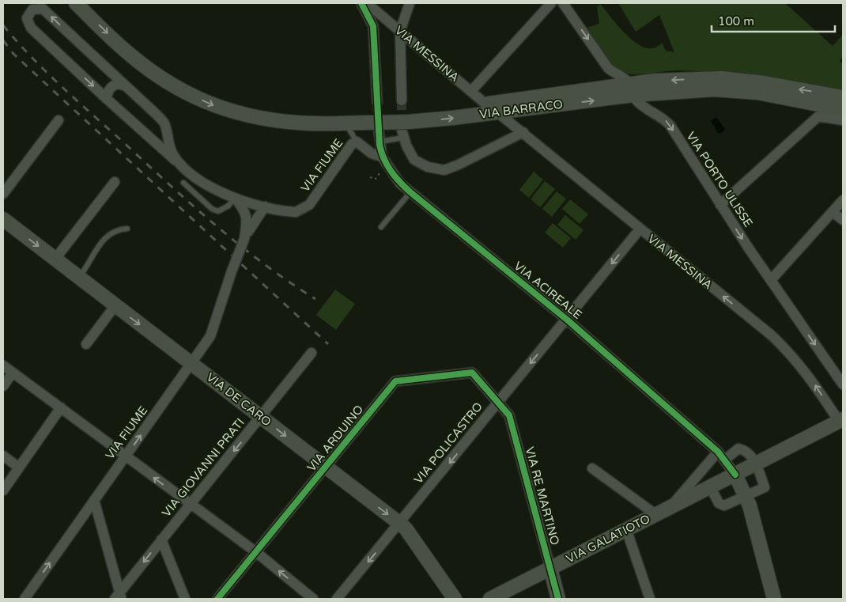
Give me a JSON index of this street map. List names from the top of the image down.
{
  "streets": {
    "main road": [
      "VIA BARRACO",
      "VIA DE CARO",
      "VIA RE MARTINO",
      "VIA GALATIOTO"
    ],
    "street": [
      "VIA MESSINA",
      "VIA FIUME",
      "VIA PORTO ULISSE",
      "VIA ACIREALE",
      "VIA ARDUINO",
      "VIA POLICASTRO",
      "VIA GIOVANNI PRATI"
    ]
  },
  "crossings": [
    ["VIA MESSINA", "VIA BARRACO"],
    ["VIA MESSINA", "VIA POLICASTRO"],
    ["VIA BARRACO", "VIA PORTO ULISSE"],
    ["VIA BARRACO", "VIA ACIREALE"],
    ["VIA FIUME", "VIA ACIREALE"],
    ["VIA FIUME", "VIA DE CARO"],
    ["VIA ACIREALE", "VIA POLICASTRO"],
    ["VIA ACIREALE", "VIA GALATIOTO"],
    ["VIA DE CARO", "VIA ARDUINO"],
    ["VIA DE CARO", "VIA POLICASTRO"],
    ["VIA DE CARO", "VIA GIOVANNI PRATI"],
    ["VIA ARDUINO", "VIA POLICASTRO"],
    ["VIA ARDUINO", "VIA RE MARTINO"],
    ["VIA POLICASTRO", "VIA RE MARTINO"],
    ["VIA RE MARTINO", "VIA GALATIOTO"]
  ],
  "one_way": [
    "VIA MESSINA",
    "VIA PORTO ULISSE",
    "VIA DE CARO",
    "VIA POLICASTRO",
    "VIA GIOVANNI PRATI"
  ],
  "scale_bar": "100 m"
}
